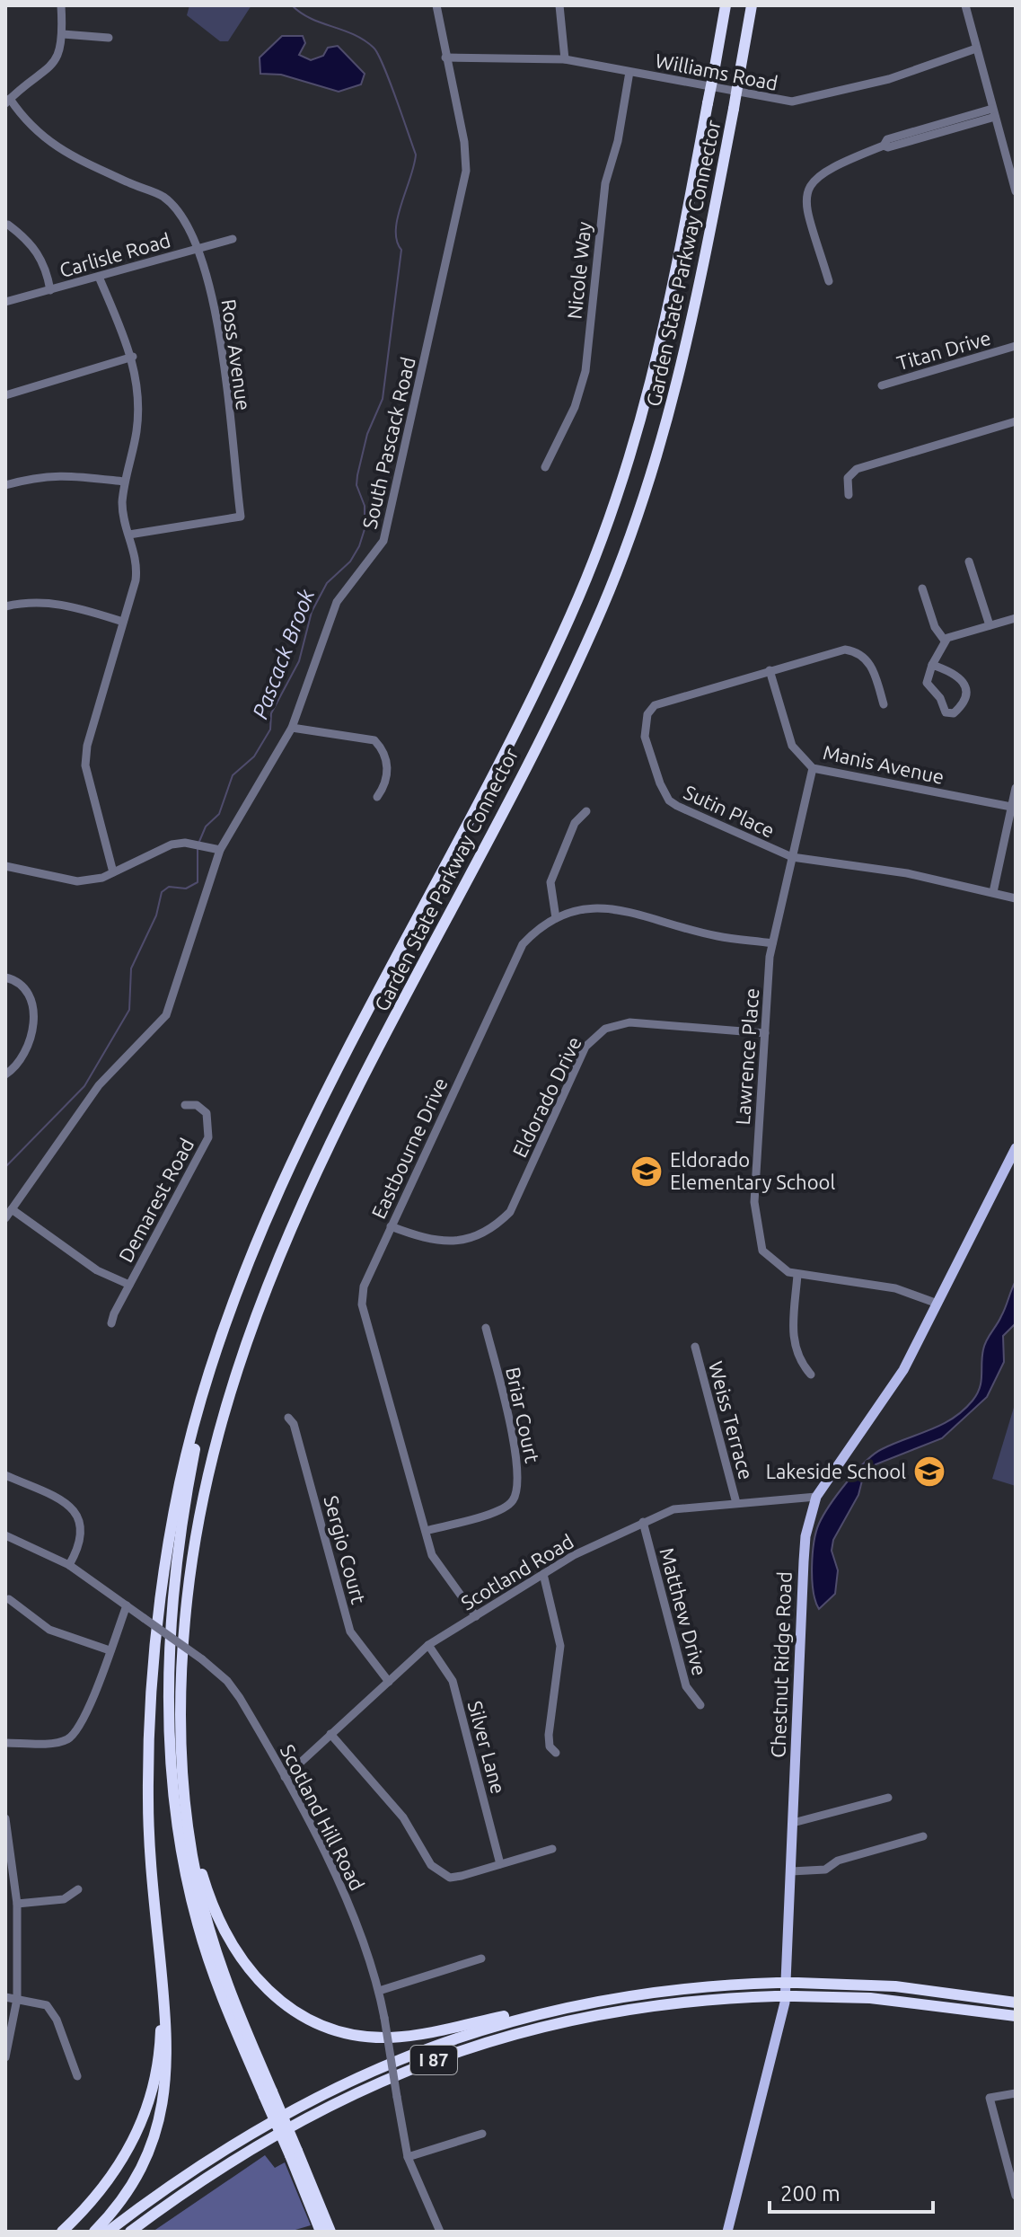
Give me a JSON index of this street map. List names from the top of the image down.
{
  "streets": {
    "highway": ["Garden State Parkway Connector", "I 87"],
    "main road": ["Chestnut Ridge Road"],
    "street": [
      "Williams Road",
      "Carlisle Road",
      "Nicole Way",
      "Titan Drive",
      "Ross Avenue",
      "South Pascack Road",
      "Manis Avenue",
      "Sutin Place",
      "Lawrence Place",
      "Eldorado Drive",
      "Eastbourne Drive",
      "Demarest Road",
      "Briar Court",
      "Weiss Terrace",
      "Sergio Court",
      "Scotland Road",
      "Matthew Drive",
      "Silver Lane",
      "Scotland Hill Road"
    ]
  },
  "crossings": [
    ["Williams Road", "Nicole Way"],
    ["Williams Road", "South Pascack Road"],
    ["Carlisle Road", "Ross Avenue"],
    ["Manis Avenue", "Sutin Place"],
    ["Manis Avenue", "Lawrence Place"],
    ["Sutin Place", "Lawrence Place"],
    ["Lawrence Place", "Eldorado Drive"],
    ["Lawrence Place", "Eastbourne Drive"],
    ["Lawrence Place", "Chestnut Ridge Road"],
    ["Eldorado Drive", "Eastbourne Drive"],
    ["Eastbourne Drive", "Briar Court"],
    ["Eastbourne Drive", "Scotland Road"],
    ["Weiss Terrace", "Scotland Road"],
    ["Sergio Court", "Scotland Road"],
    ["Scotland Road", "Matthew Drive"],
    ["Scotland Road", "Chestnut Ridge Road"],
    ["Scotland Road", "Silver Lane"],
    ["Scotland Road", "Scotland Hill Road"]
  ],
  "water": ["Pascack Brook"],
  "places": {
    "school or university": ["Eldorado Elementary School", "Lakeside School"]
  },
  "scale_bar": "200 m"
}
